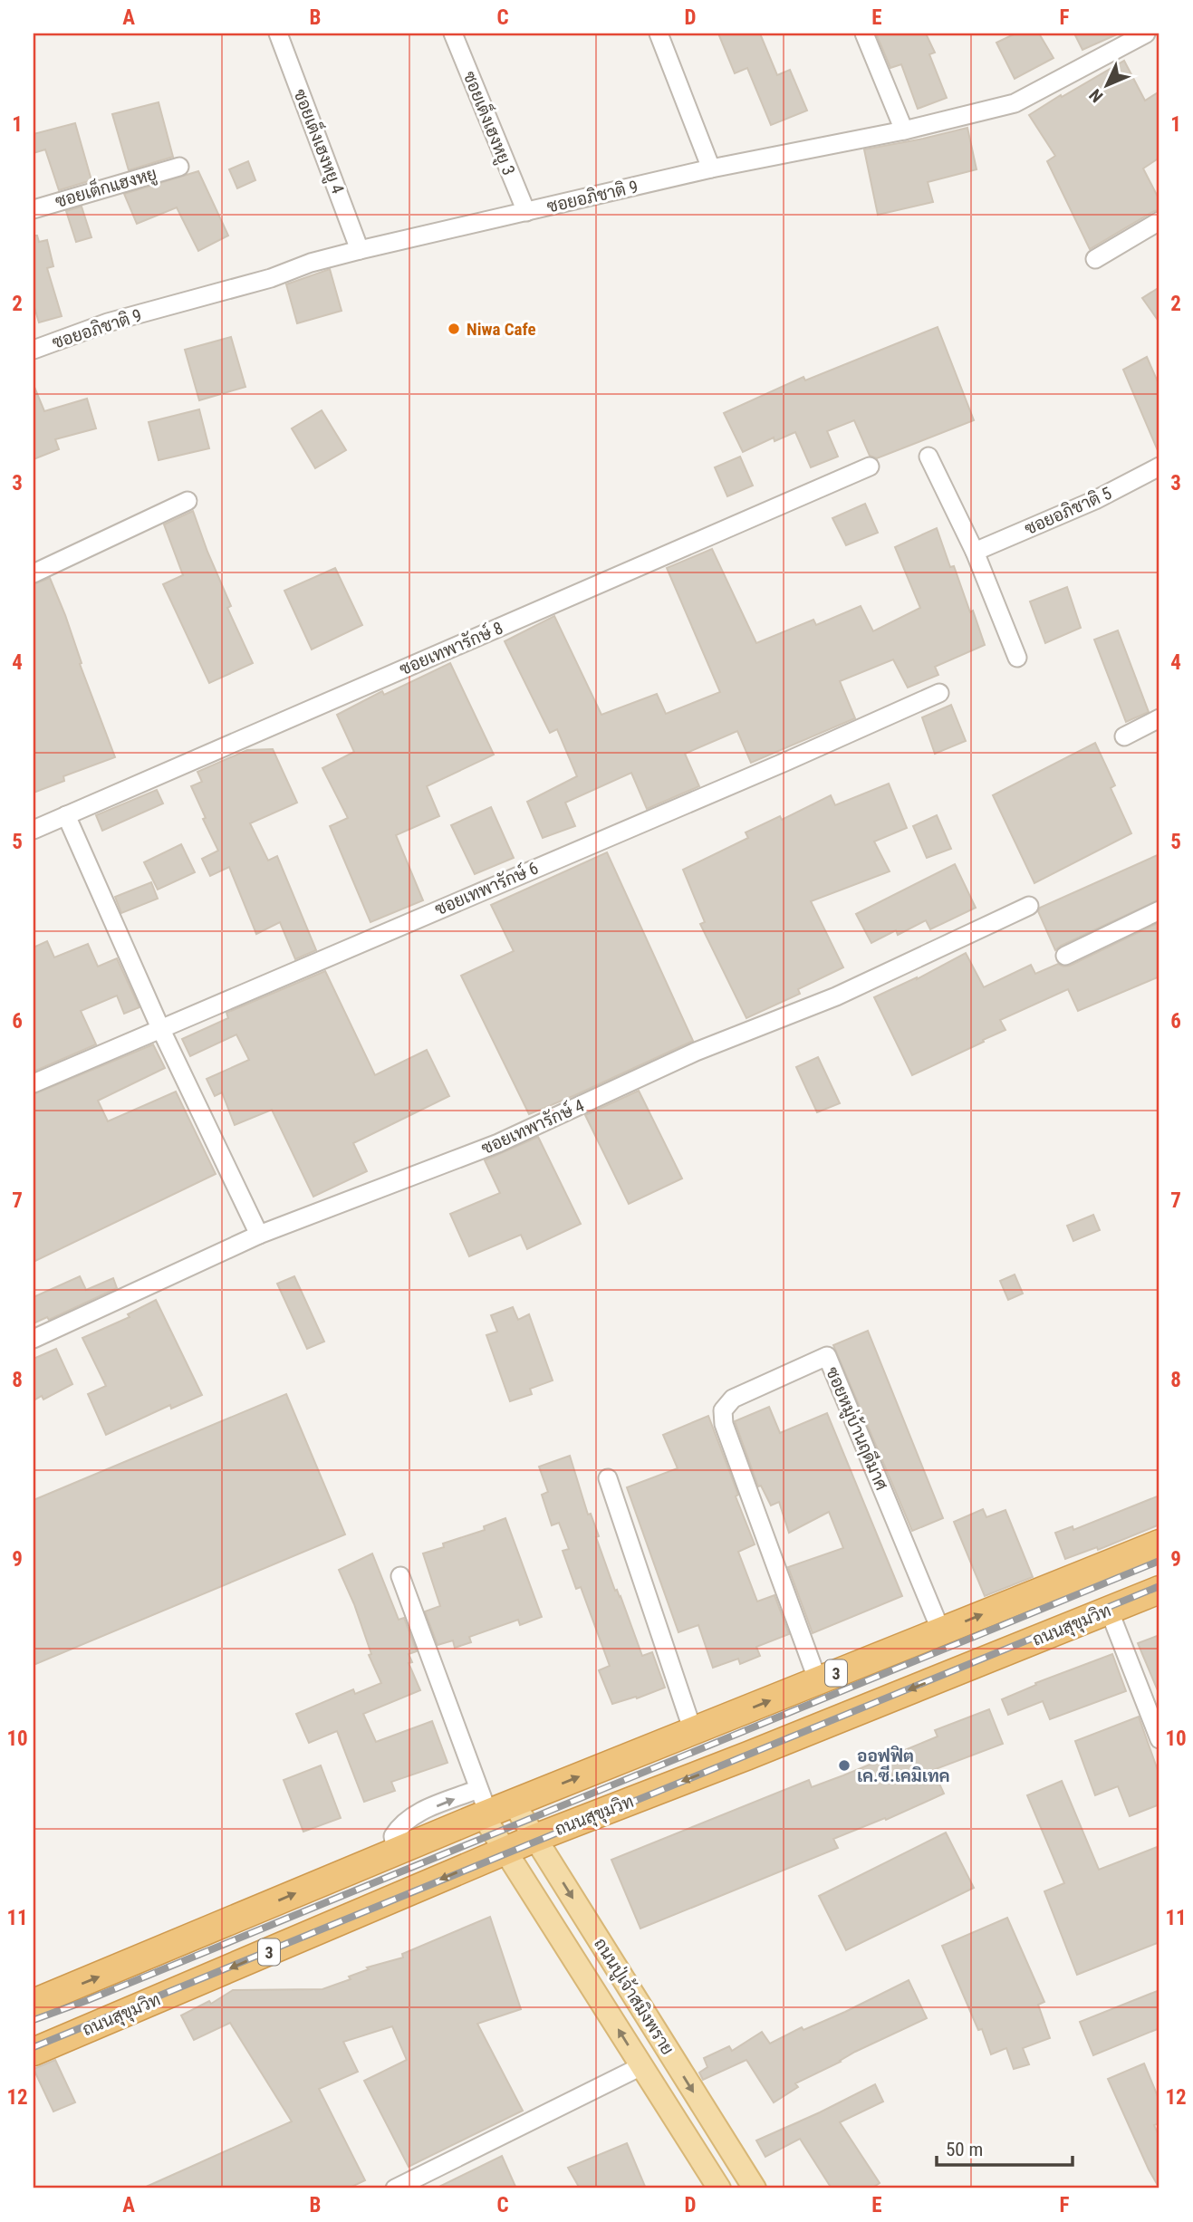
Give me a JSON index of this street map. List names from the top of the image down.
{
  "streets": {
    "highway": ["ถนนสุขุมวิท", "3"],
    "main road": ["ถนนปู่เจ้าสมิงพราย"],
    "street": [
      "ซอยเต็งเฮงหยู 3",
      "ซอยเต็งเฮงหยู 4",
      "ซอยเต็กแฮงหยู",
      "ซอยอภิชาติ 9",
      "ซอยอภิชาติ 5",
      "ซอยเทพารักษ์ 8",
      "ซอยเทพารักษ์ 6",
      "ซอยเทพารักษ์ 4",
      "ซอยหมู่บ้านฤดีมาศ"
    ]
  },
  "crossings": [
    ["ซอยเต็งเฮงหยู 3", "ซอยอภิชาติ 9"],
    ["ซอยเต็งเฮงหยู 4", "ซอยอภิชาติ 9"],
    ["ซอยหมู่บ้านฤดีมาศ", "3"],
    ["ถนนสุขุมวิท", "ถนนปู่เจ้าสมิงพราย"],
    ["3", "ถนนปู่เจ้าสมิงพราย"]
  ],
  "places": ["Niwa Cafe", "ออฟฟิต เค.ซี.เคมิเทค"],
  "scale_bar": "50 m",
  "north": "bottom left",
  "grid": {
    "columns": [
      "A",
      "B",
      "C",
      "D",
      "E",
      "F"
    ],
    "rows": [
      "1",
      "2",
      "3",
      "4",
      "5",
      "6",
      "7",
      "8",
      "9",
      "10",
      "11",
      "12"
    ]
  }
}
